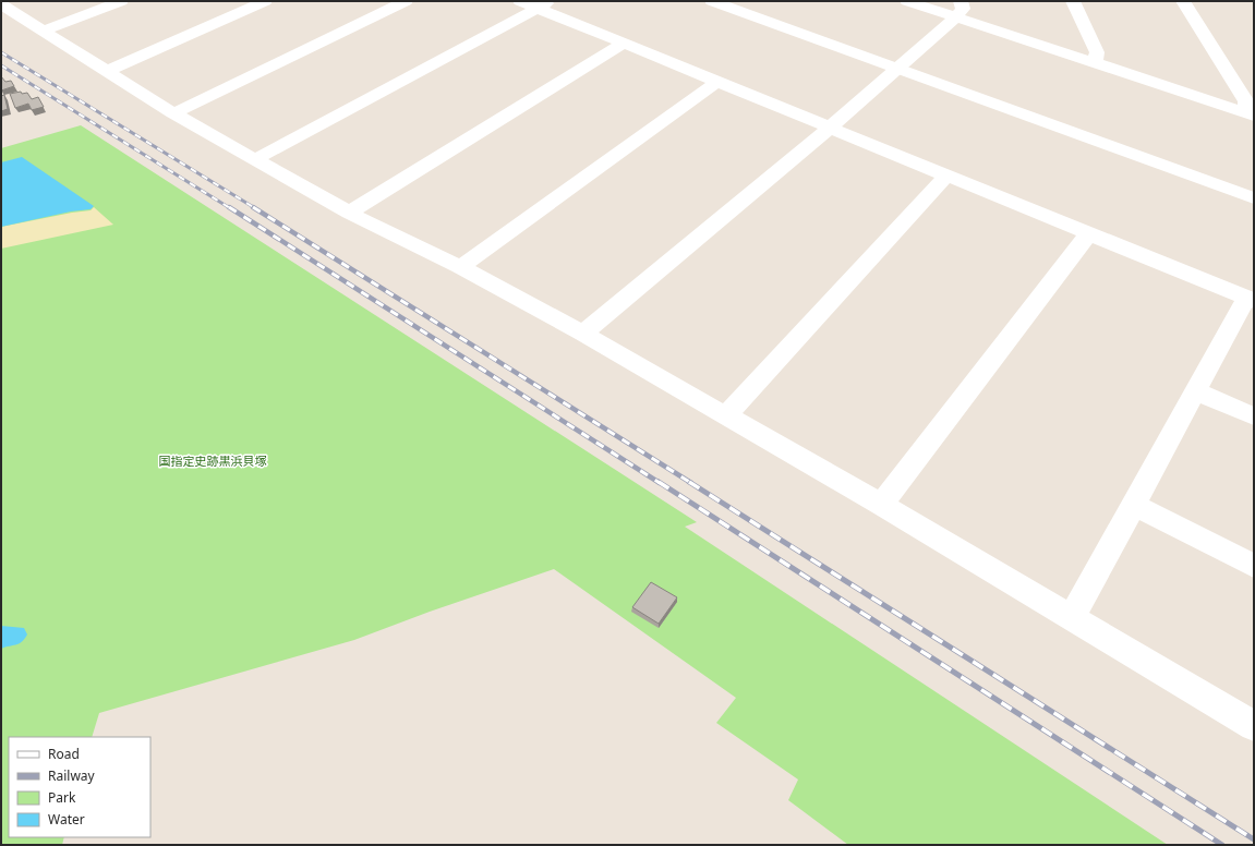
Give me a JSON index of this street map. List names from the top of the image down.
{
  "parks": ["国指定史跡黒浜貝塚"],
  "legend": [
    "Road",
    "Railway",
    "Park",
    "Water"
  ]
}
